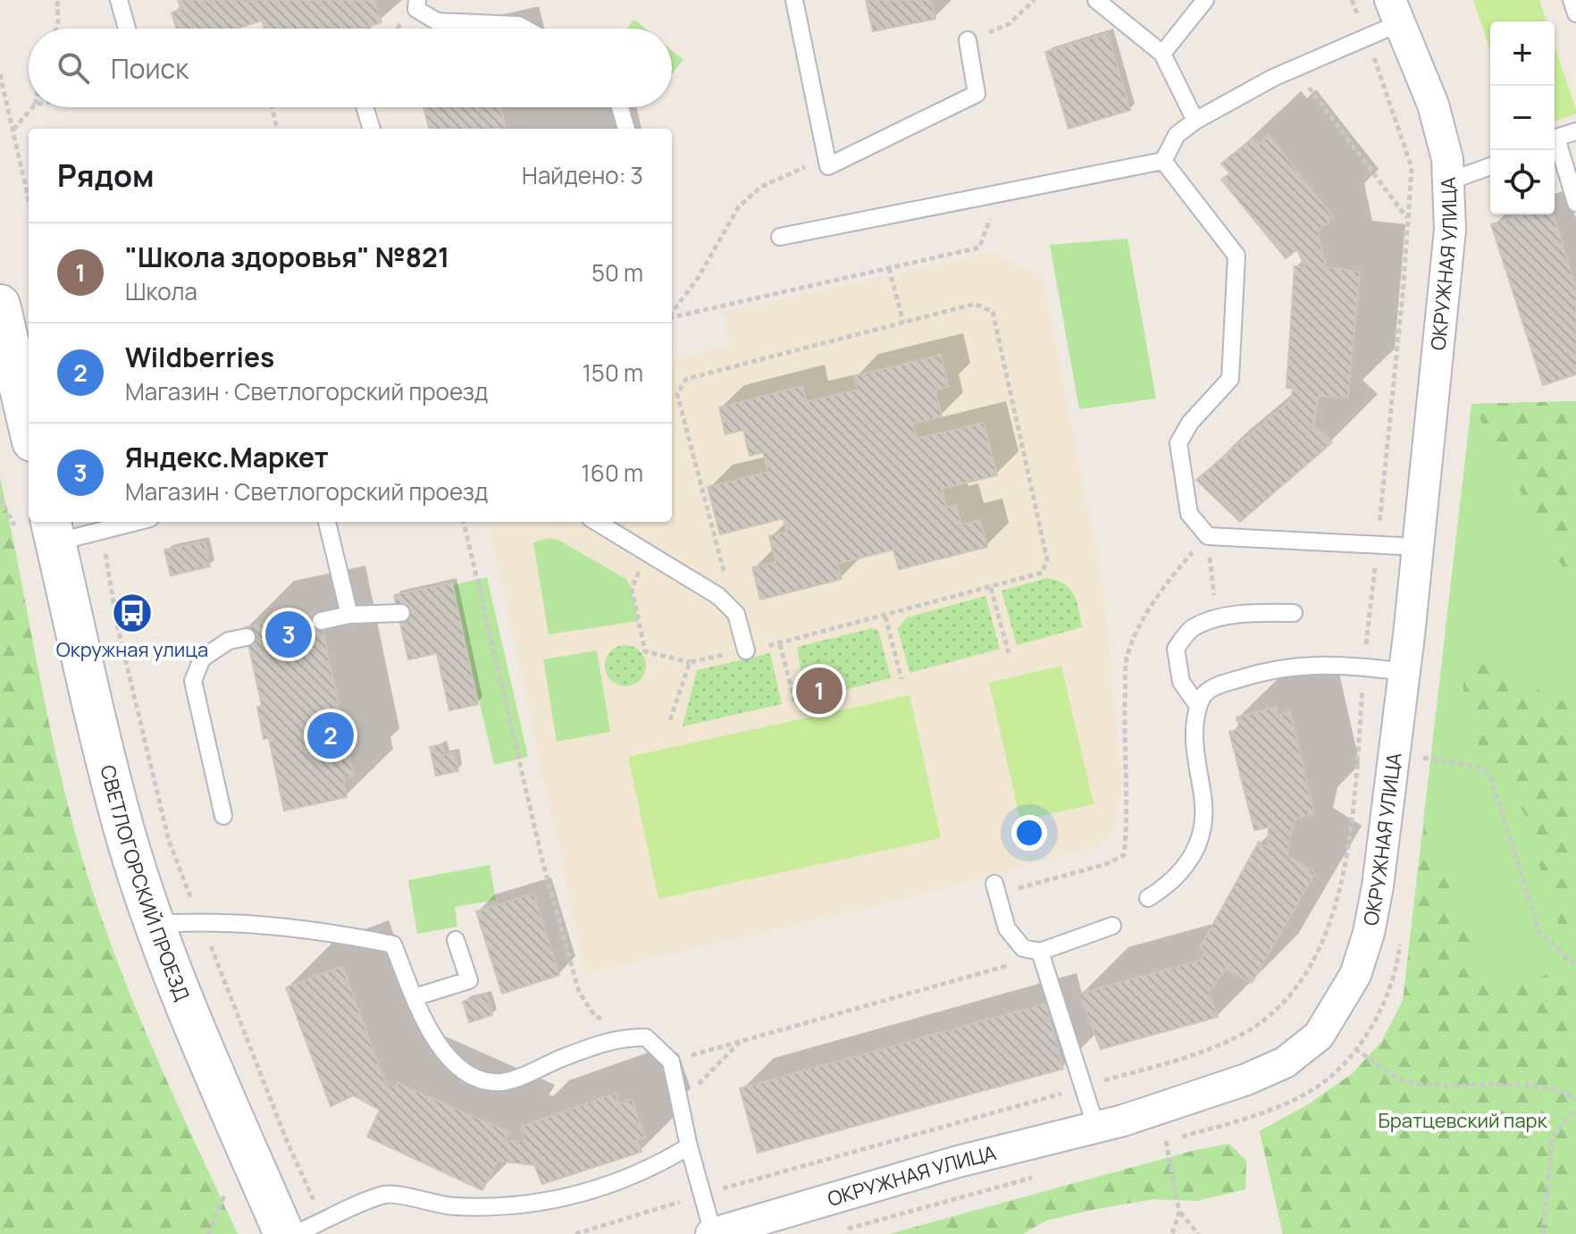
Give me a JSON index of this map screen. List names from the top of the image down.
{
  "streets": {
    "main road": ["СВЕТЛОГОРСКИЙ ПРОЕЗД"],
    "street": ["ОКРУЖНАЯ УЛИЦА"]
  },
  "parks": ["Братцевский парк"],
  "places": {
    "bus stop": ["Окружная улица"]
  },
  "page": {
    "map_buttons": ["+", "−"],
    "search": "Поиск",
    "heading": ["Рядом", "Найдено: 3"],
    "list": [
      {
        "mark": "1",
        "name": "\"Школа здоровья\" №821",
        "note": "Школа",
        "value": "50 m"
      },
      {
        "mark": "2",
        "name": "Wildberries",
        "note": "Магазин · Светлогорский проезд",
        "value": "150 m"
      },
      {
        "mark": "3",
        "name": "Яндекс.Маркет",
        "note": "Магазин · Светлогорский проезд",
        "value": "160 m"
      }
    ],
    "pins": ["3", "1", "2"]
  }
}
